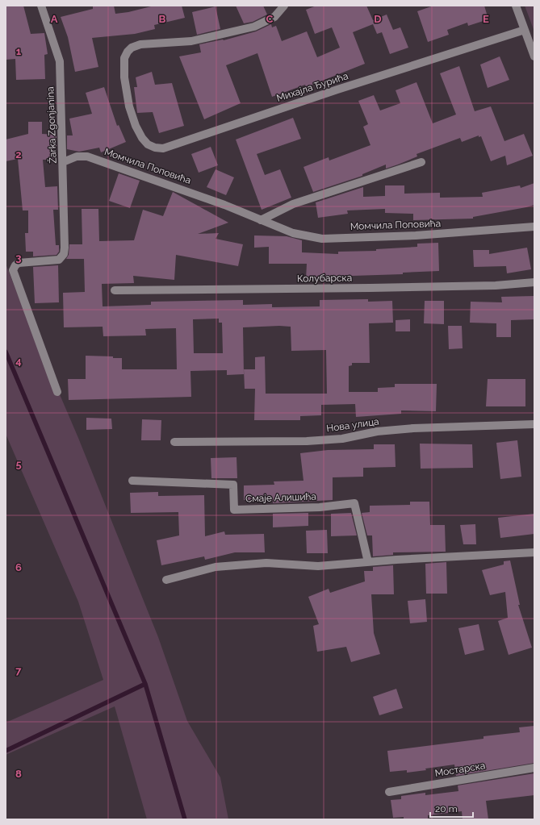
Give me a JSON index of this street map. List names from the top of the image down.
{
  "streets": {
    "street": [
      "Михајла Ђурића",
      "Žarka Zgonjanina",
      "Момчила Поповића",
      "Колубарска",
      "Нова улица",
      "Смаје Алишића",
      "Мостарска"
    ]
  },
  "crossings": [
    ["Žarka Zgonjanina", "Момчила Поповића"]
  ],
  "scale_bar": "20 m",
  "grid": {
    "columns": [
      "A",
      "B",
      "C",
      "D",
      "E"
    ],
    "rows": [
      "1",
      "2",
      "3",
      "4",
      "5",
      "6",
      "7",
      "8"
    ]
  }
}
